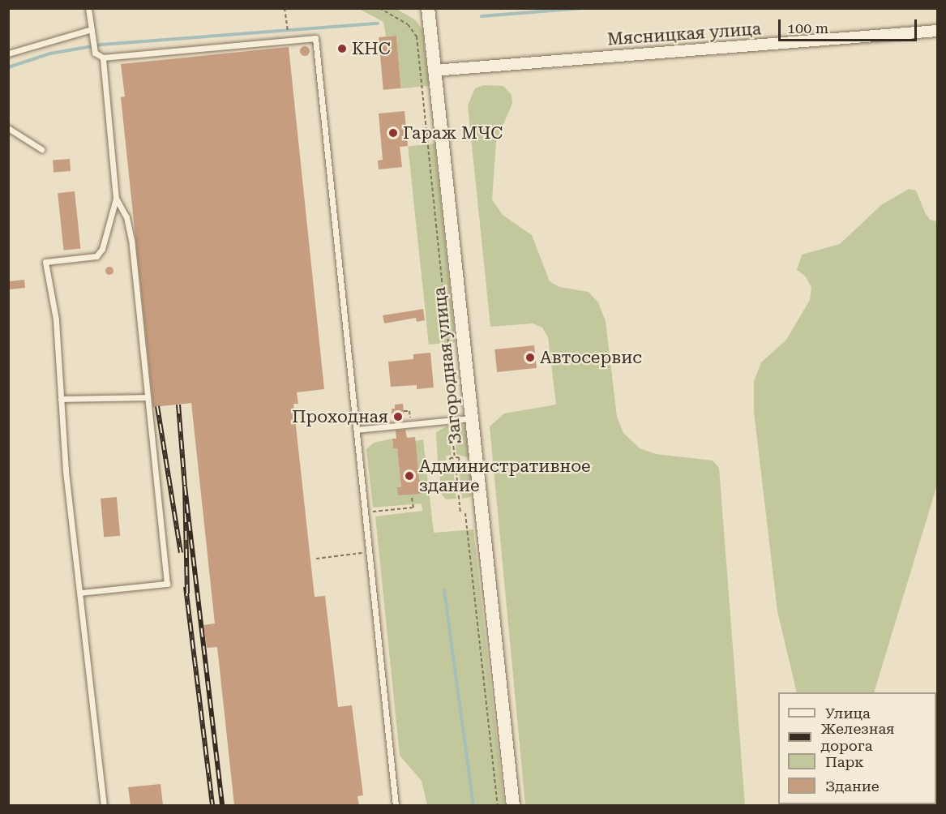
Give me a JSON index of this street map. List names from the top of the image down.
{
  "streets": {
    "street": ["Мясницкая улица", "Загородная улица"]
  },
  "crossings": [
    ["Мясницкая улица", "Загородная улица"]
  ],
  "places": [
    "КНС",
    "Гараж МЧС",
    "Автосервис",
    "Проходная",
    "Административное здание"
  ],
  "legend": [
    "Улица",
    "Железная дорога",
    "Парк",
    "Здание"
  ],
  "scale_bar": "100 m"
}
